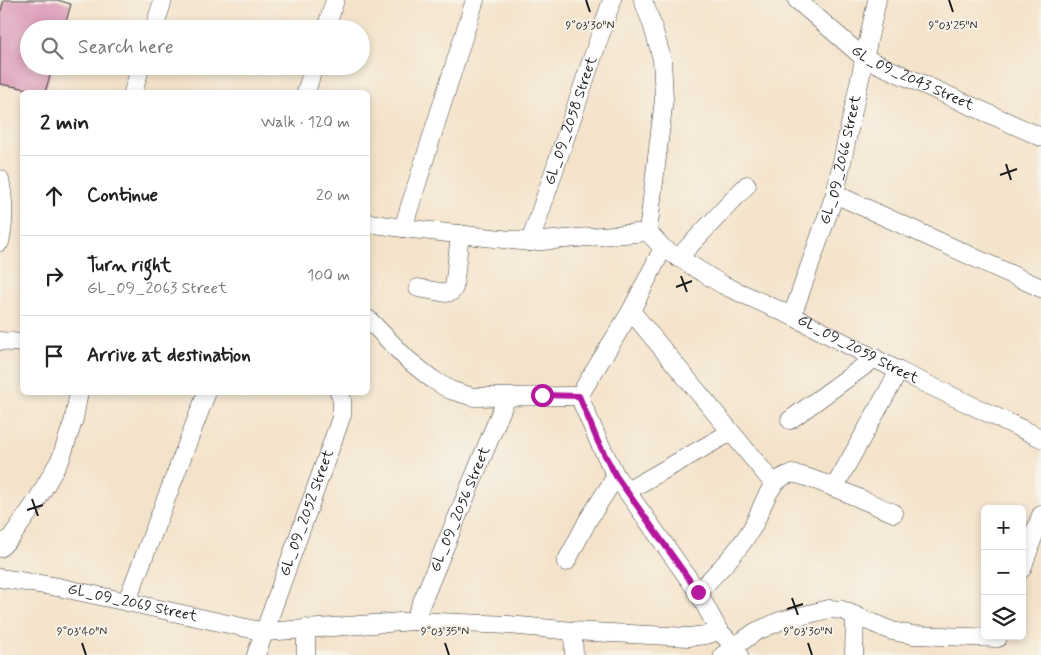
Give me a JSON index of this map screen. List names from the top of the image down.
{
  "streets": {
    "street": [
      "GL_09_2043 Street",
      "GL_09_2058 Street",
      "GL_09_2066 Street",
      "GL_09_2059 Street",
      "GL_09_2056 Street",
      "GL_09_2052 Street",
      "GL_09_2069 Street"
    ]
  },
  "crossings": [
    ["GL_09_2043 Street", "GL_09_2066 Street"],
    ["GL_09_2066 Street", "GL_09_2059 Street"],
    ["GL_09_2056 Street", "GL_09_2069 Street"],
    ["GL_09_2052 Street", "GL_09_2069 Street"]
  ],
  "page": {
    "search": "Search here",
    "heading": ["2 min", "Walk · 120 m"],
    "list": [
      ["Continue", "20 m"],
      ["Turn right", "GL_09_2063 Street", "100 m"],
      "Arrive at destination"
    ],
    "map_buttons": ["+", "−"]
  },
  "coordinates": [
    "9°03'30\"N",
    "9°03'25\"N",
    "9°03'40\"N",
    "9°03'35\"N"
  ]
}
